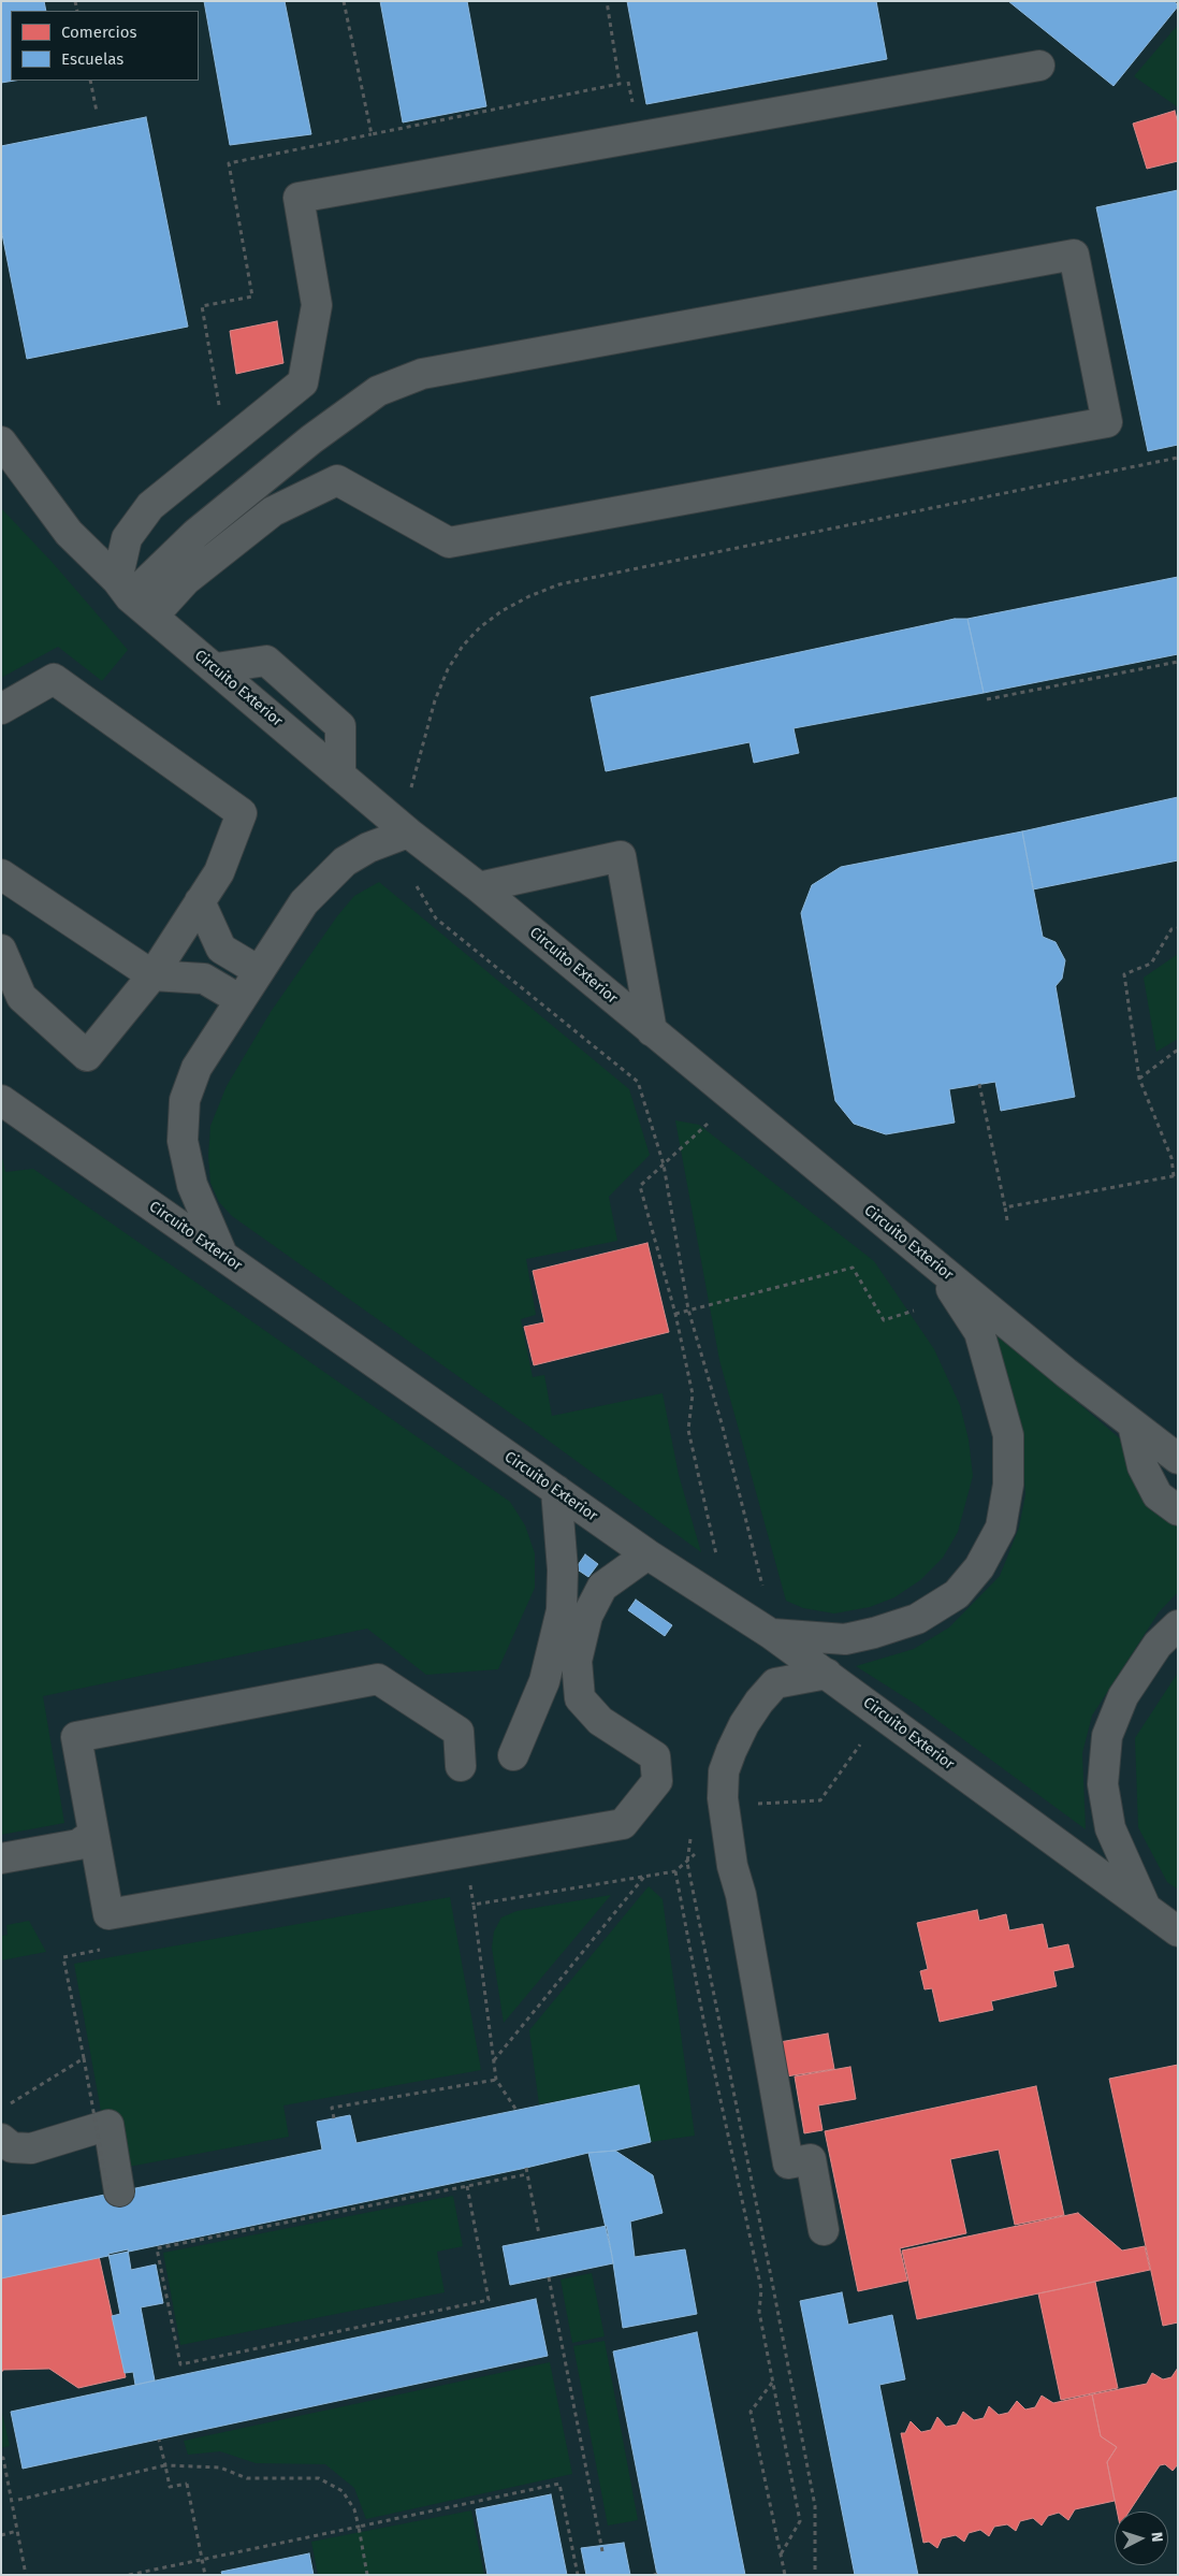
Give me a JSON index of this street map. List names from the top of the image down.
{
  "streets": {
    "street": ["Circuito Exterior"]
  },
  "legend": ["Comercios", "Escuelas"],
  "north": "right"
}
